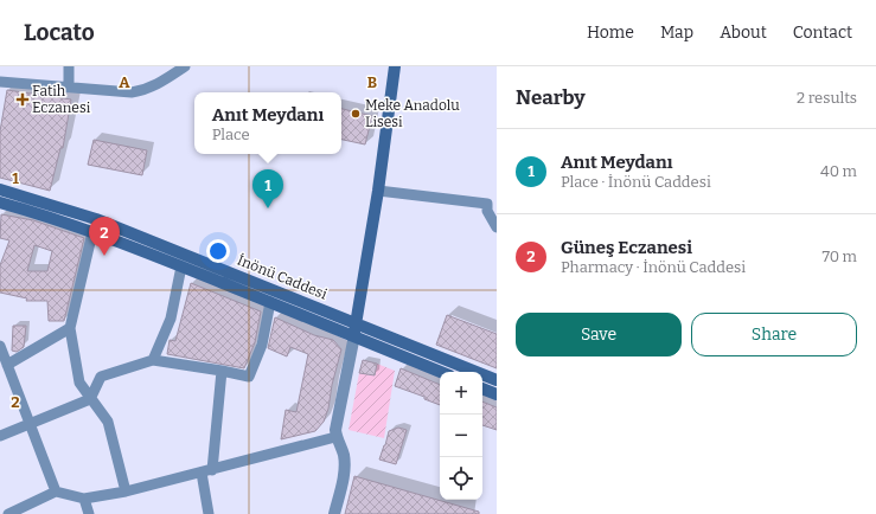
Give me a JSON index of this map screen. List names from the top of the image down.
{
  "streets": {
    "main road": ["İnönü Caddesi"]
  },
  "places": {
    "health": ["Fatih Eczanesi"],
    "other": ["Meke Anadolu Lisesi"]
  },
  "page": {
    "header": "Locato",
    "nav": [
      "Home",
      "Map",
      "About",
      "Contact"
    ],
    "heading": ["Nearby", "2 results"],
    "popup": ["Anıt Meydanı", "Place"],
    "list": [
      {
        "mark": "1",
        "name": "Anıt Meydanı",
        "note": "Place · İnönü Caddesi",
        "value": "40 m"
      },
      {
        "mark": "2",
        "name": "Güneş Eczanesi",
        "note": "Pharmacy · İnönü Caddesi",
        "value": "70 m"
      }
    ],
    "pins": ["1", "2"],
    "buttons": ["Save", "Share"],
    "map_buttons": ["+", "−"]
  },
  "grid": {
    "columns": ["A", "B"],
    "rows": ["1", "2"]
  }
}
